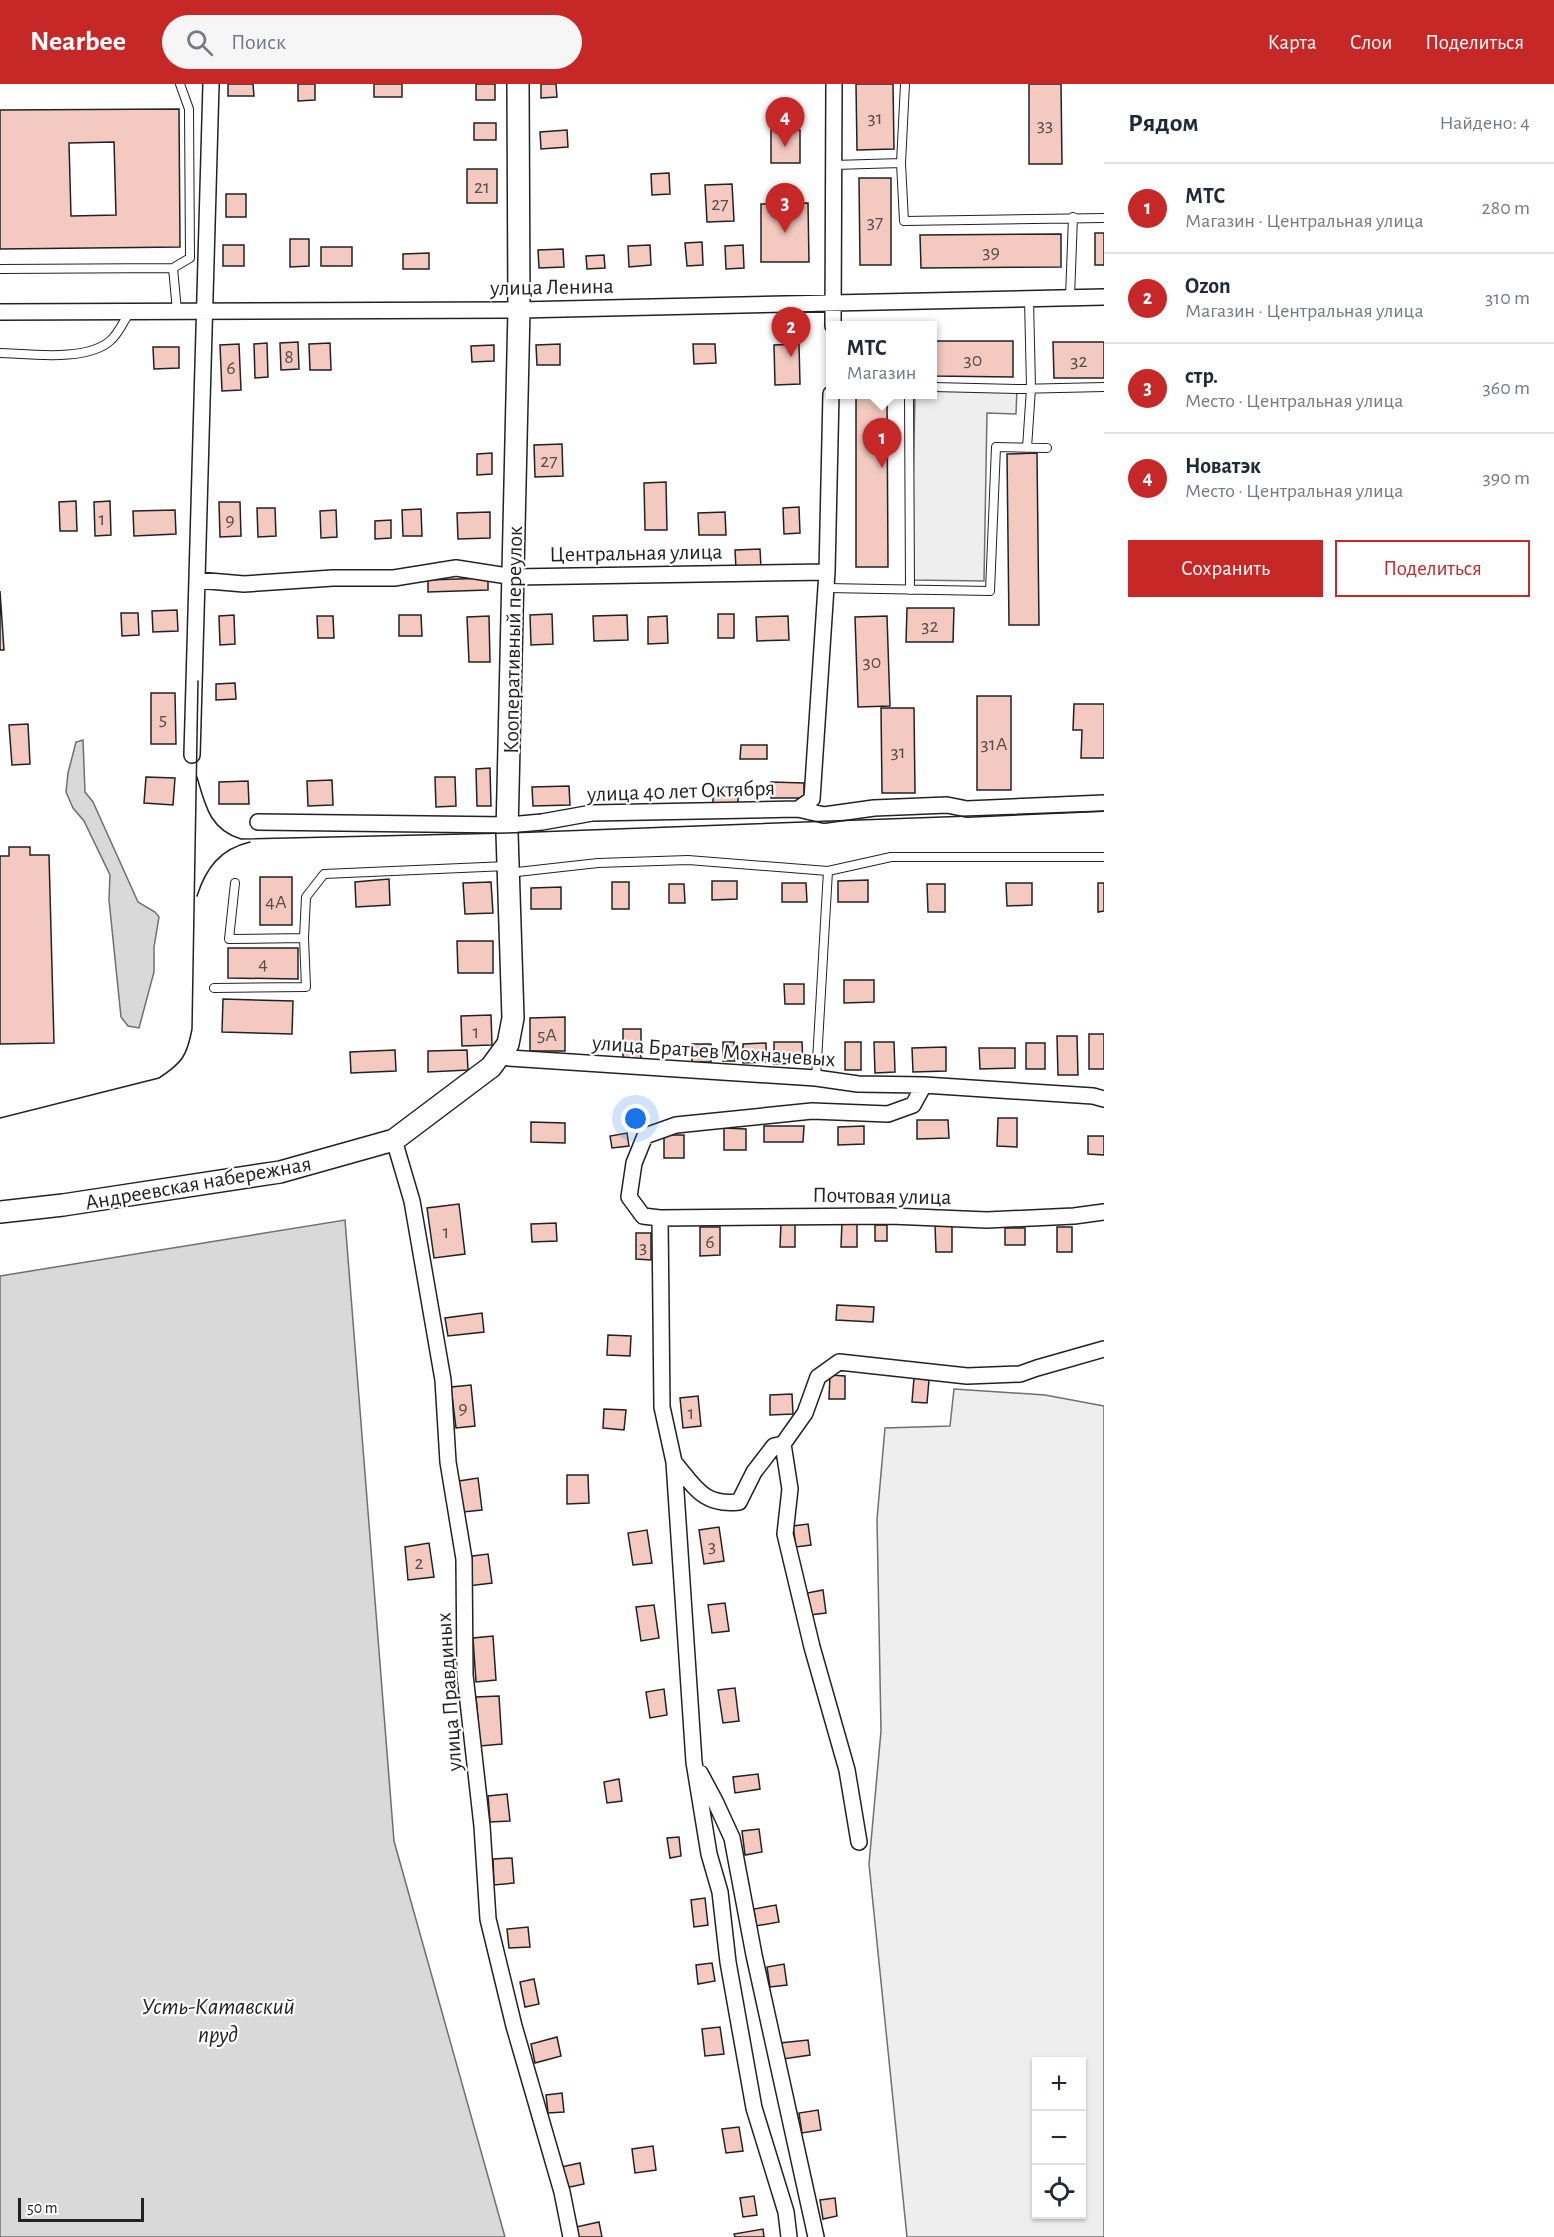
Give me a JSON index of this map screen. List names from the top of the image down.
{
  "streets": {
    "main road": ["Кооперативный переулок", "Андреевская набережная"],
    "street": [
      "улица Ленина",
      "Центральная улица",
      "улица 40 лет Октября",
      "улица Братьев Мохначевых",
      "Почтовая улица",
      "улица Правдиных"
    ]
  },
  "crossings": [
    ["улица Ленина", "Кооперативный переулок"],
    ["Центральная улица", "Кооперативный переулок"],
    ["Кооперативный переулок", "улица 40 лет Октября"],
    ["Кооперативный переулок", "улица Братьев Мохначевых"],
    ["Кооперативный переулок", "Андреевская набережная"],
    ["Кооперативный переулок", "улица Правдиных"],
    ["Андреевская набережная", "улица Правдиных"]
  ],
  "water": ["Усть-Катавский пруд"],
  "house_numbers": [
    "31",
    "33",
    "21",
    "27",
    "37",
    "39",
    "8",
    "30",
    "32",
    "6",
    "27",
    "1",
    "9",
    "32",
    "30",
    "5",
    "31А",
    "31",
    "4А",
    "4",
    "1",
    "5А",
    "1",
    "6",
    "3",
    "9",
    "1",
    "3",
    "2"
  ],
  "scale_bar": "50 m",
  "page": {
    "header": "Nearbee",
    "search": "Поиск",
    "nav": ["Карта", "Слои", "Поделиться"],
    "heading": ["Рядом", "Найдено: 4"],
    "pins": [
      "4",
      "3",
      "2",
      "1"
    ],
    "list": [
      {
        "mark": "1",
        "name": "МТС",
        "note": "Магазин · Центральная улица",
        "value": "280 m"
      },
      {
        "mark": "2",
        "name": "Ozon",
        "note": "Магазин · Центральная улица",
        "value": "310 m"
      },
      {
        "mark": "3",
        "name": "стр.",
        "note": "Место · Центральная улица",
        "value": "360 m"
      },
      {
        "mark": "4",
        "name": "Новатэк",
        "note": "Место · Центральная улица",
        "value": "390 m"
      }
    ],
    "popup": ["МТС", "Магазин"],
    "buttons": ["Сохранить", "Поделиться"],
    "map_buttons": ["+", "−"],
    "scale": "50 m"
  }
}
